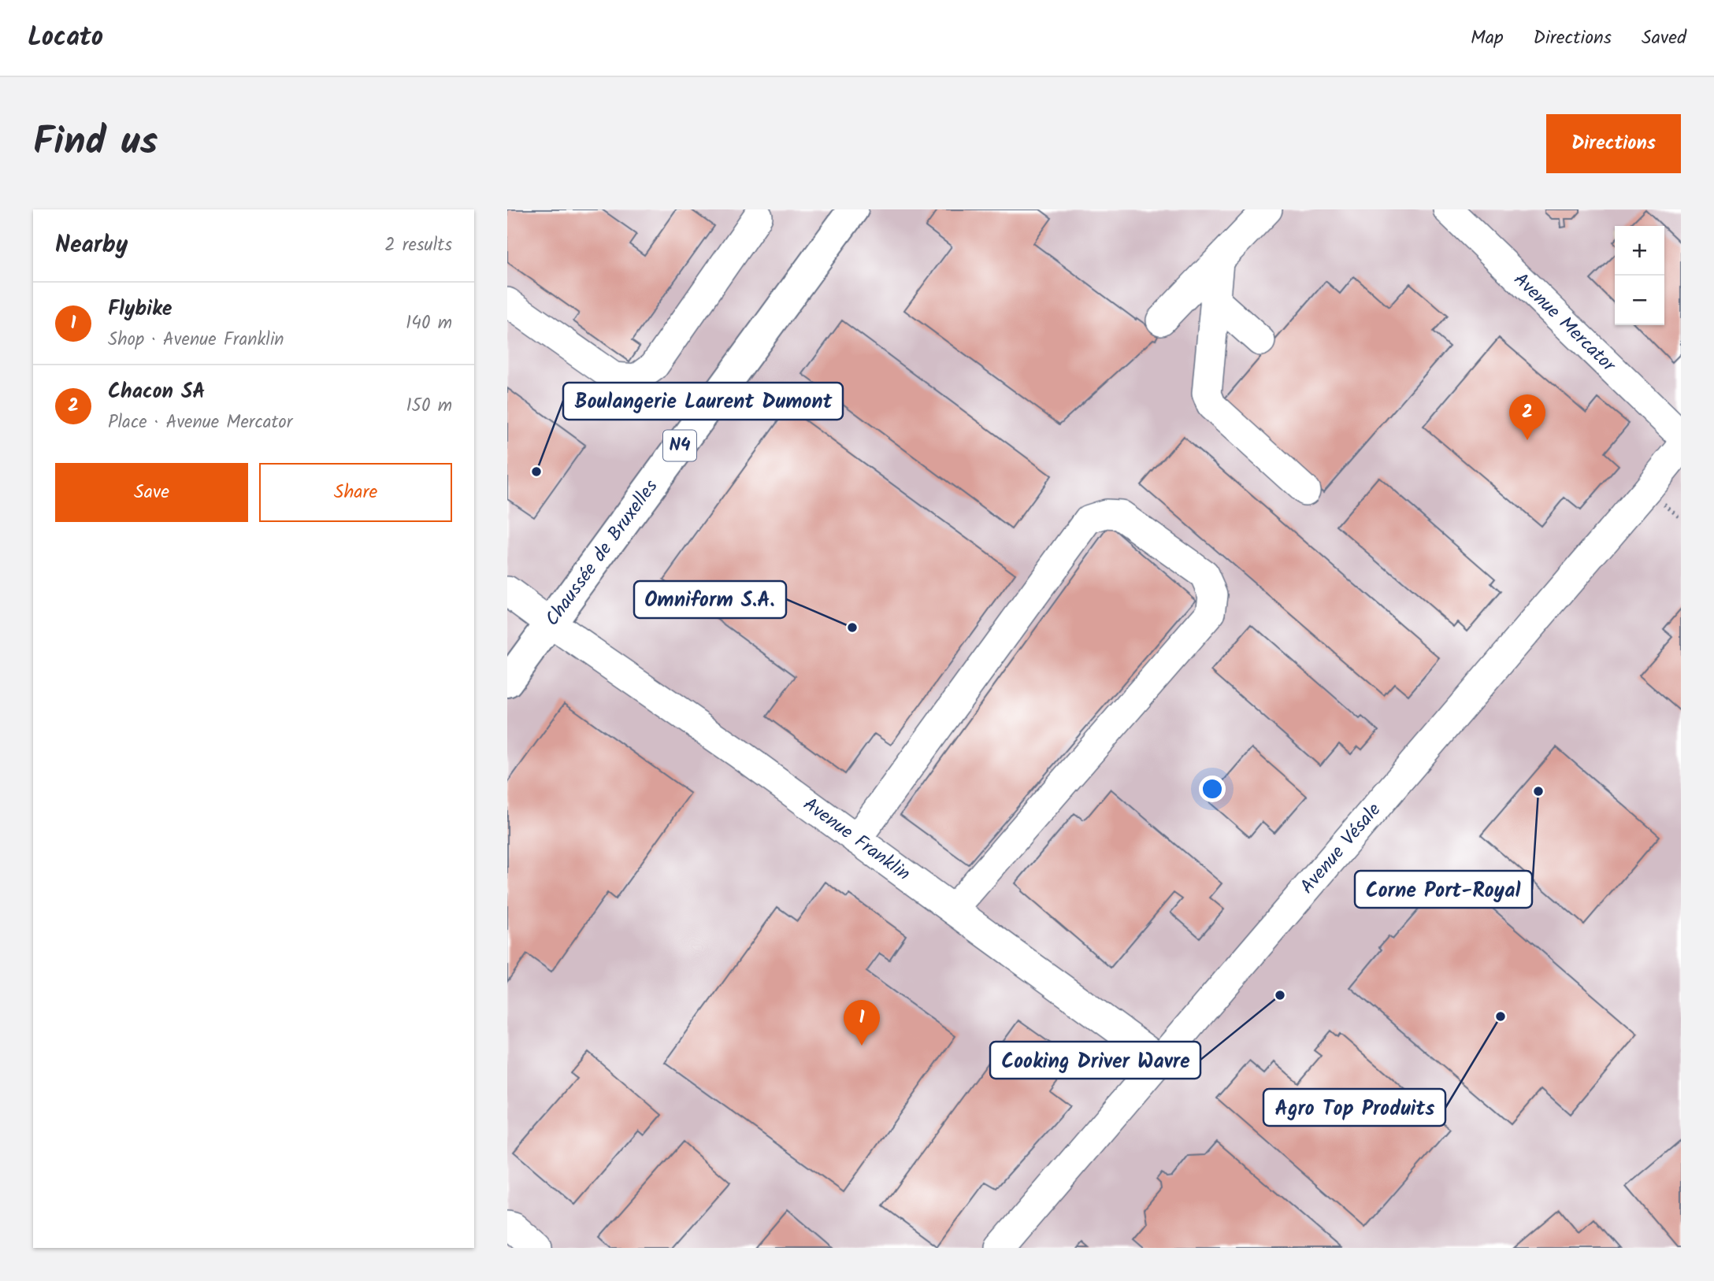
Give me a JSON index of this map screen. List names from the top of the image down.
{
  "streets": {
    "main road": ["N4", "Chaussée de Bruxelles"],
    "street": ["Avenue Mercator", "Avenue Franklin", "Avenue Vésale"]
  },
  "crossings": [
    ["Chaussée de Bruxelles", "Avenue Franklin"],
    ["Avenue Franklin", "Avenue Vésale"]
  ],
  "places": [
    "Boulangerie Laurent Dumont",
    "Omniform S.A.",
    "Corne Port-Royal",
    "Cooking Driver Wavre",
    "Agro Top Produits"
  ],
  "page": {
    "header": "Locato",
    "nav": ["Map", "Directions", "Saved"],
    "title": "Find us",
    "buttons": [
      "Directions",
      ["Save", "Share"]
    ],
    "heading": ["Nearby", "2 results"],
    "map_buttons": ["+", "−"],
    "list": [
      {
        "mark": "1",
        "name": "Flybike",
        "note": "Shop · Avenue Franklin",
        "value": "140 m"
      },
      {
        "mark": "2",
        "name": "Chacon SA",
        "note": "Place · Avenue Mercator",
        "value": "150 m"
      }
    ],
    "pins": ["2", "1"]
  }
}
